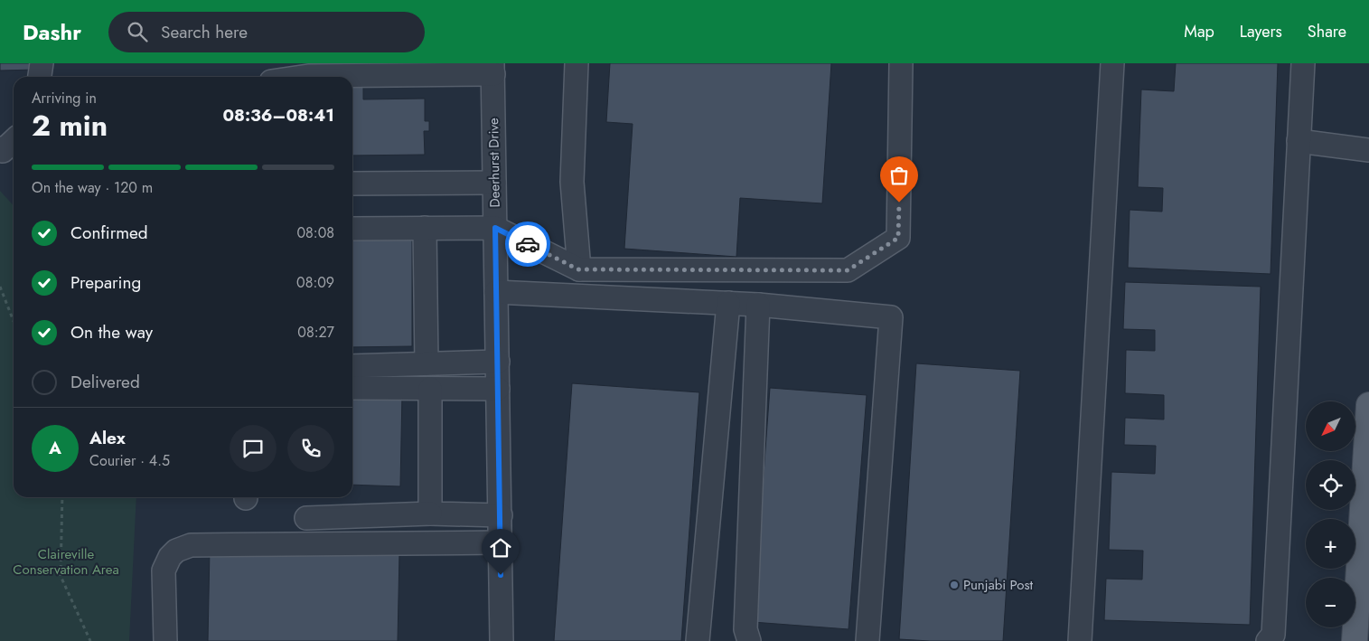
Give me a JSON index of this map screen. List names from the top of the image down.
{
  "streets": {
    "street": ["Deerhurst Drive"]
  },
  "parks": ["Claireville Conservation Area"],
  "places": ["Punjabi Post"],
  "north": "bottom left",
  "page": {
    "header": "Dashr",
    "search": "Search here",
    "nav": ["Map", "Layers", "Share"],
    "heading": ["2 min", "Arriving in", "08:36–08:41"],
    "panel": ["Alex", "Courier · 4.5"],
    "bar": "On the way · 120 m",
    "list": [
      ["Confirmed", "08:08"],
      ["Preparing", "08:09"],
      ["On the way", "08:27"],
      "Delivered"
    ],
    "map_buttons": ["+", "−"],
    "round": "A"
  }
}
